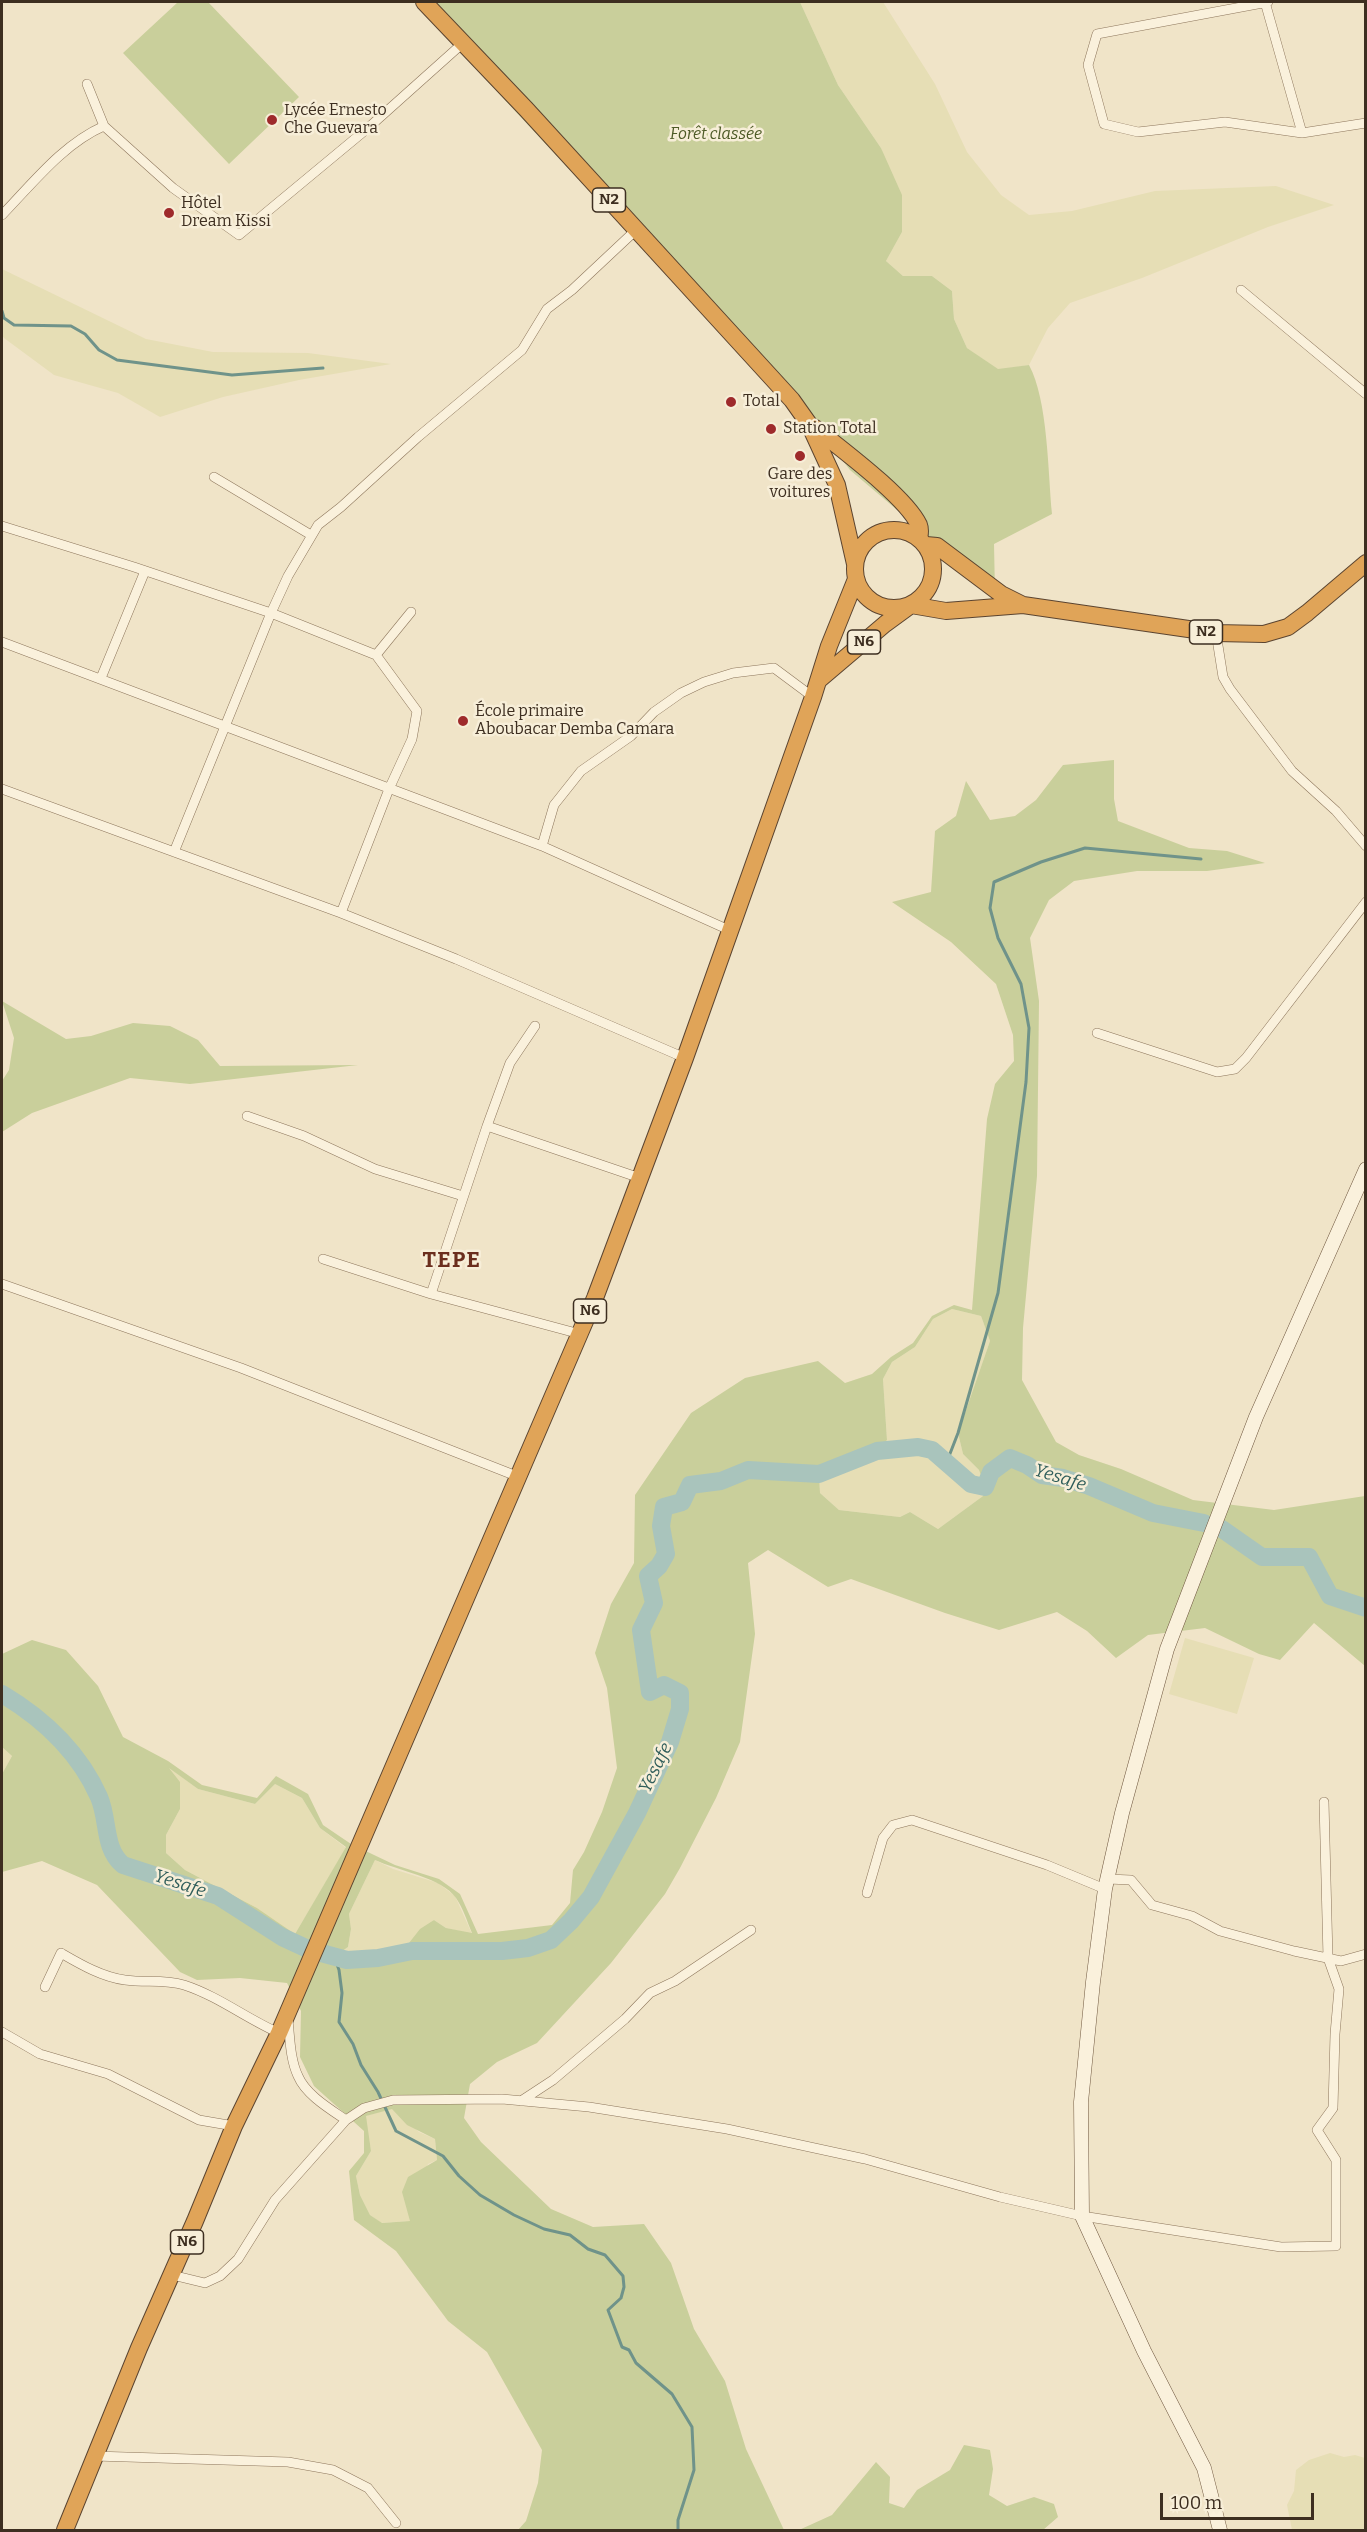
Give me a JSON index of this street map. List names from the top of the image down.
{
  "streets": {
    "highway": ["N2", "N6"]
  },
  "crossings": [
    ["N2", "N6"]
  ],
  "districts": ["TEPE"],
  "water": ["Yesafe"],
  "parks": ["Forêt classée"],
  "places": [
    "Lycée Ernesto Che Guevara",
    "Hôtel Dream Kissi",
    "Total",
    "Station Total",
    "Gare des voitures",
    "École primaire Aboubacar Demba Camara"
  ],
  "scale_bar": "100 m"
}
